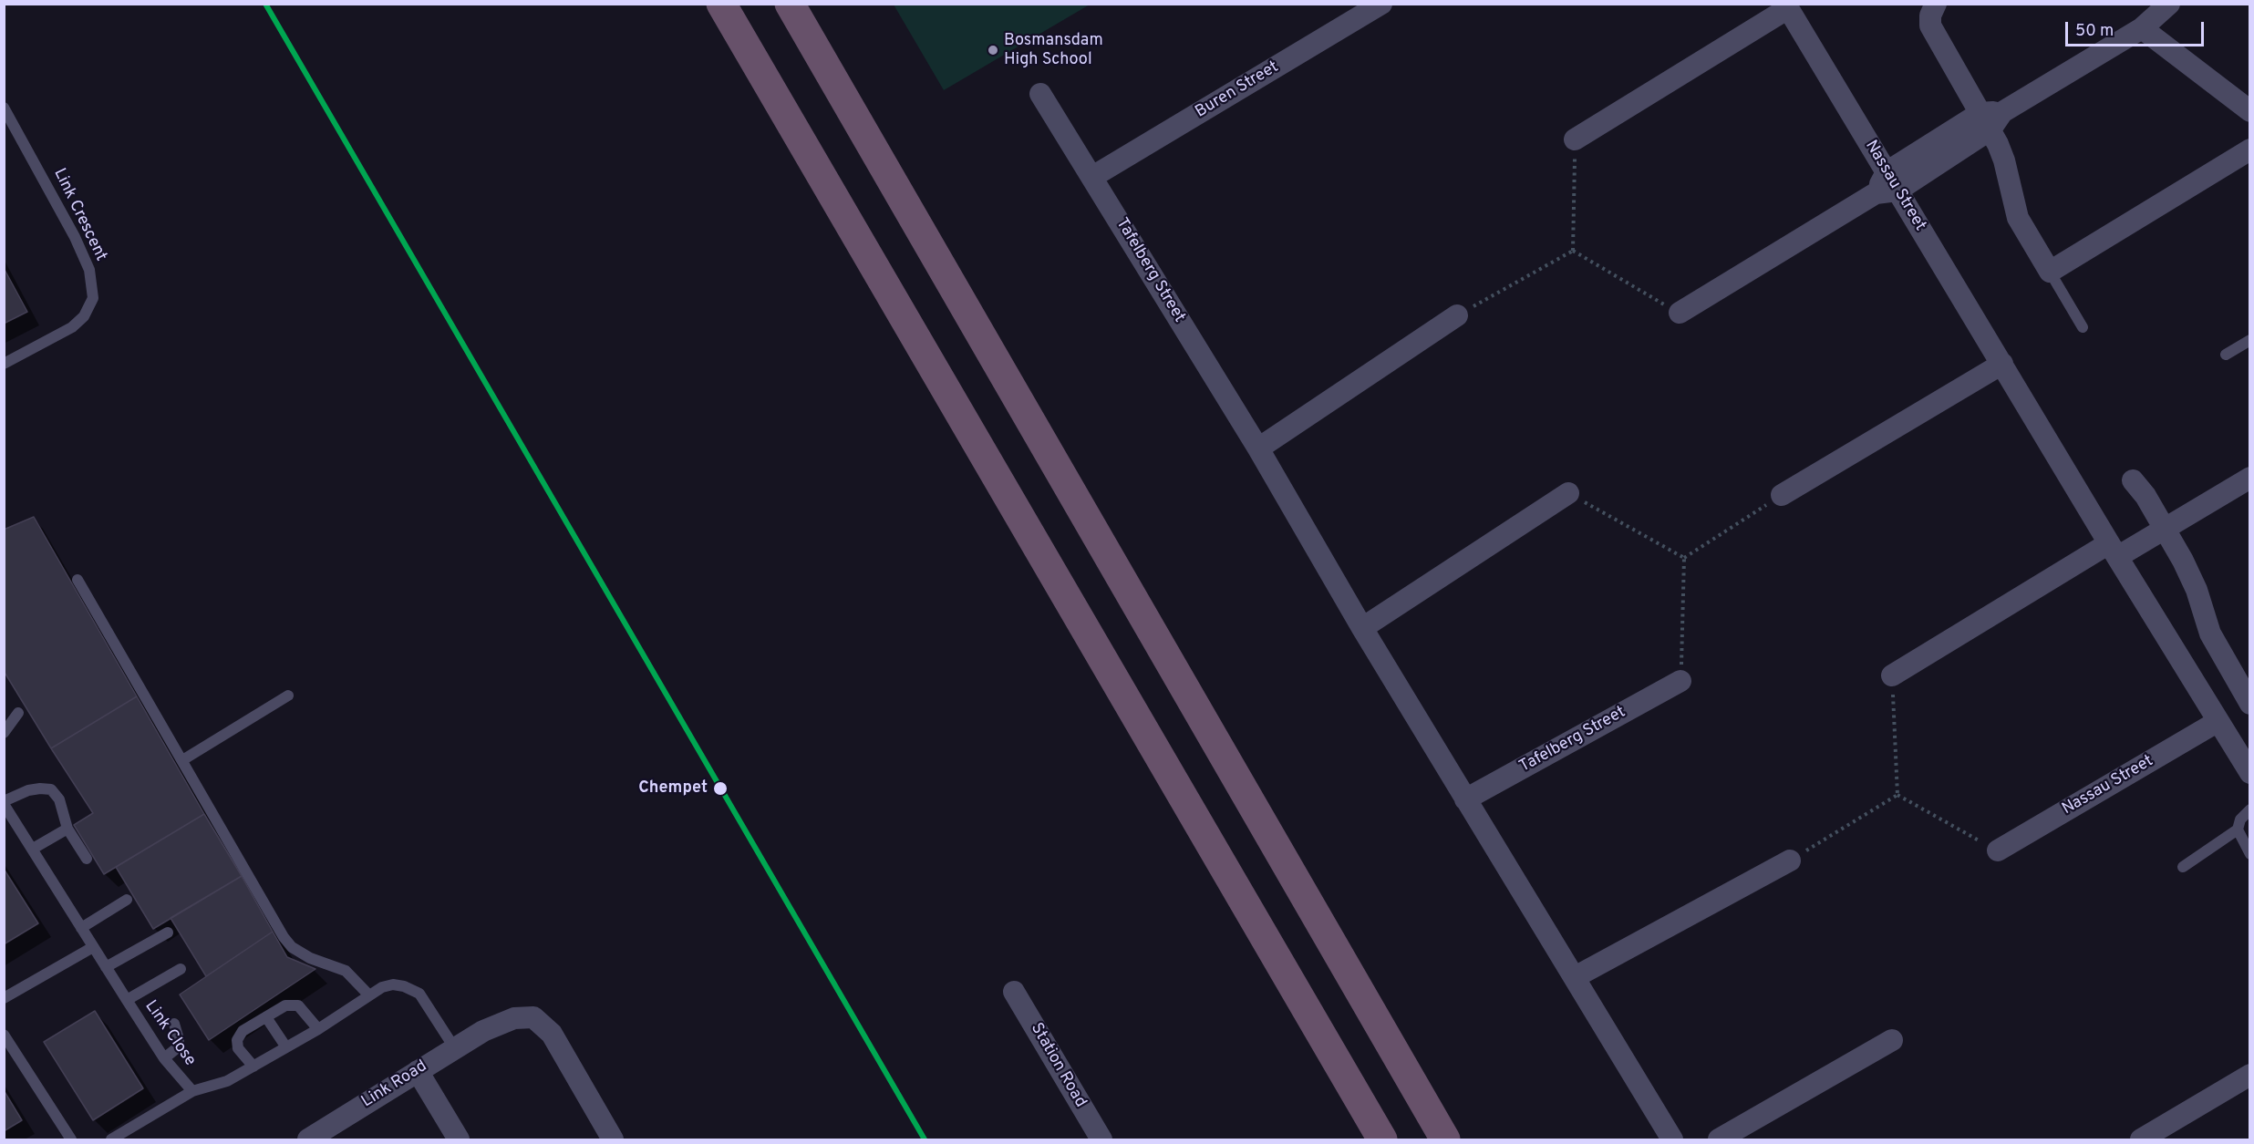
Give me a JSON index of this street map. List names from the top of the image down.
{
  "streets": {
    "street": [
      "Buren Street",
      "Nassau Street",
      "Tafelberg Street",
      "Station Road",
      "Link Road"
    ],
    "lane": ["Link Crescent", "Link Close"]
  },
  "crossings": [
    ["Buren Street", "Tafelberg Street"],
    ["Link Close", "Link Road"]
  ],
  "places": ["Bosmansdam High School", "Chempet"],
  "scale_bar": "50 m"
}
